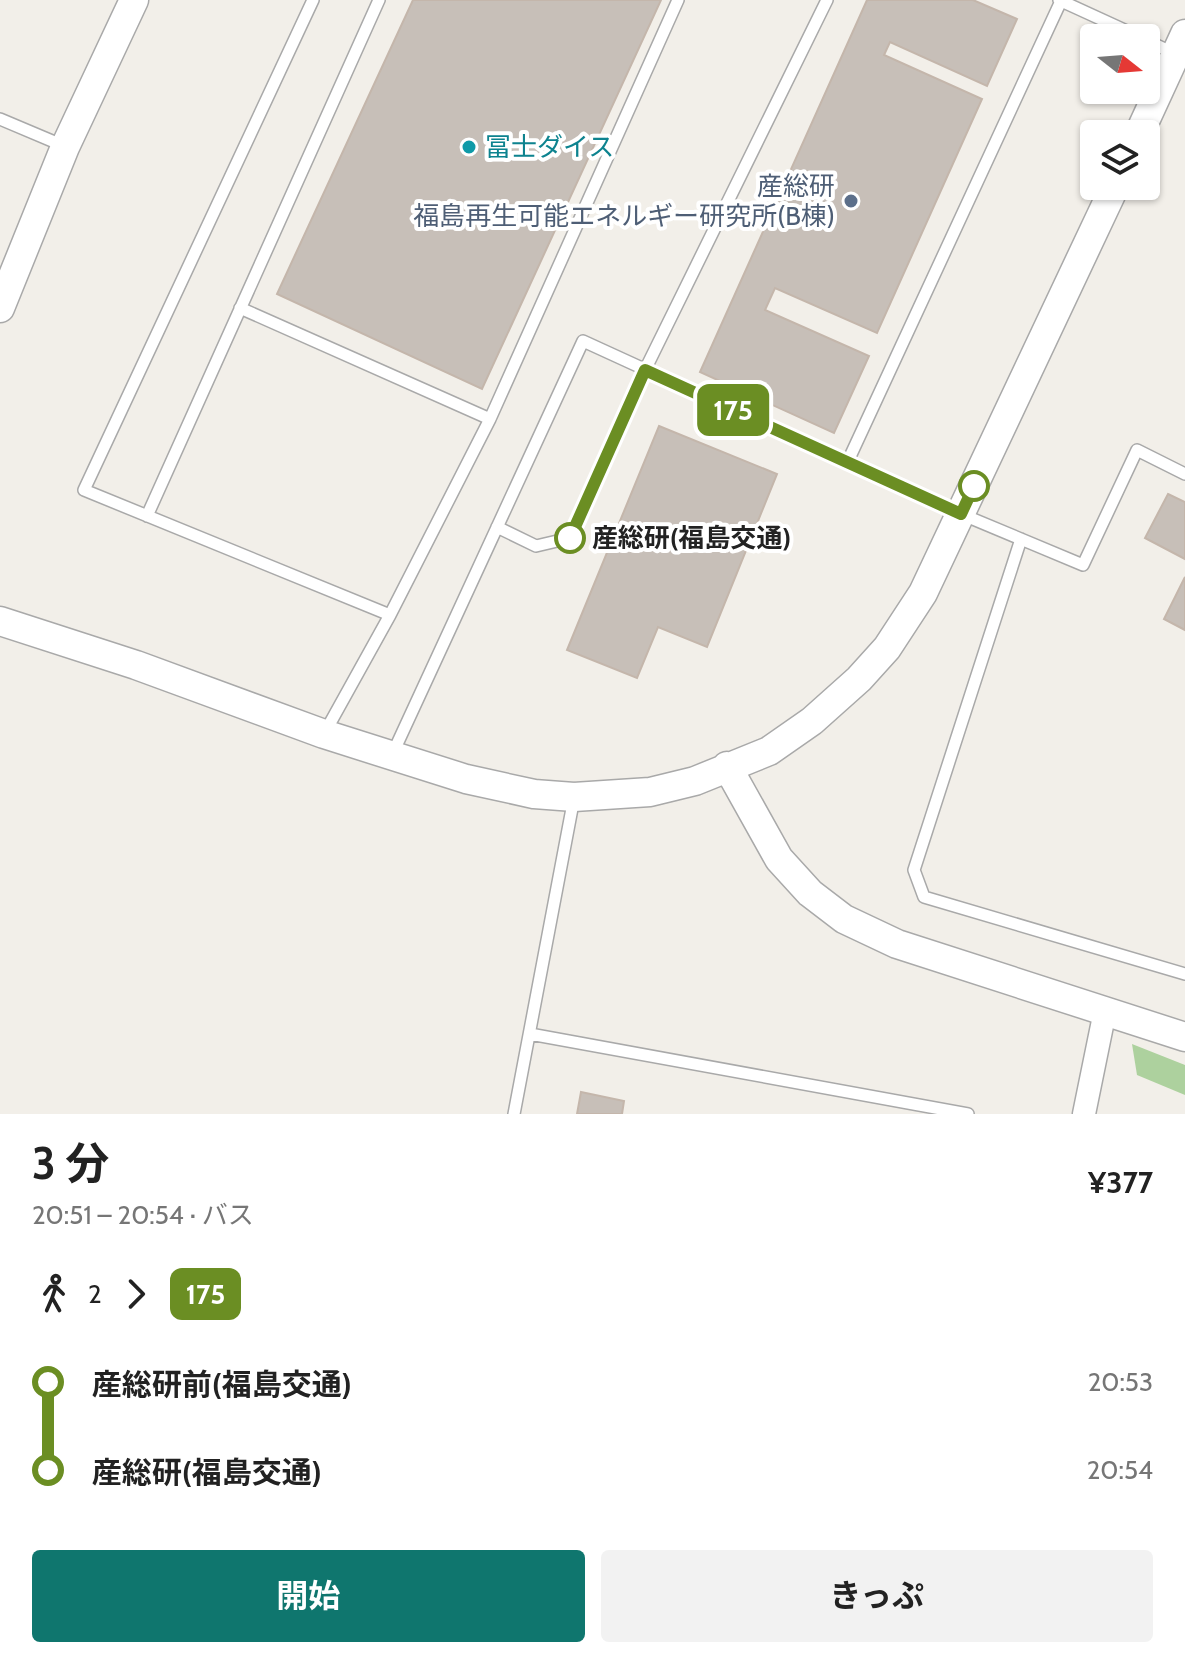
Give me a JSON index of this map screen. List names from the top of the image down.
{
  "places": ["冨士ダイス", "産総研 福島再生可能エネルギー研究所(B棟)", "産総研(福島交通)"],
  "lines": ["bus line 175"],
  "north": "right",
  "page": {
    "on_map": "175",
    "heading": ["3 分", "20:51 – 20:54 · バス", "¥377"],
    "legs": ["2", "175"],
    "list": [
      {
        "name": "産総研前(福島交通)",
        "value": "20:53"
      },
      {
        "name": "産総研(福島交通)",
        "value": "20:54"
      }
    ],
    "buttons": ["開始", "きっぷ"]
  }
}
